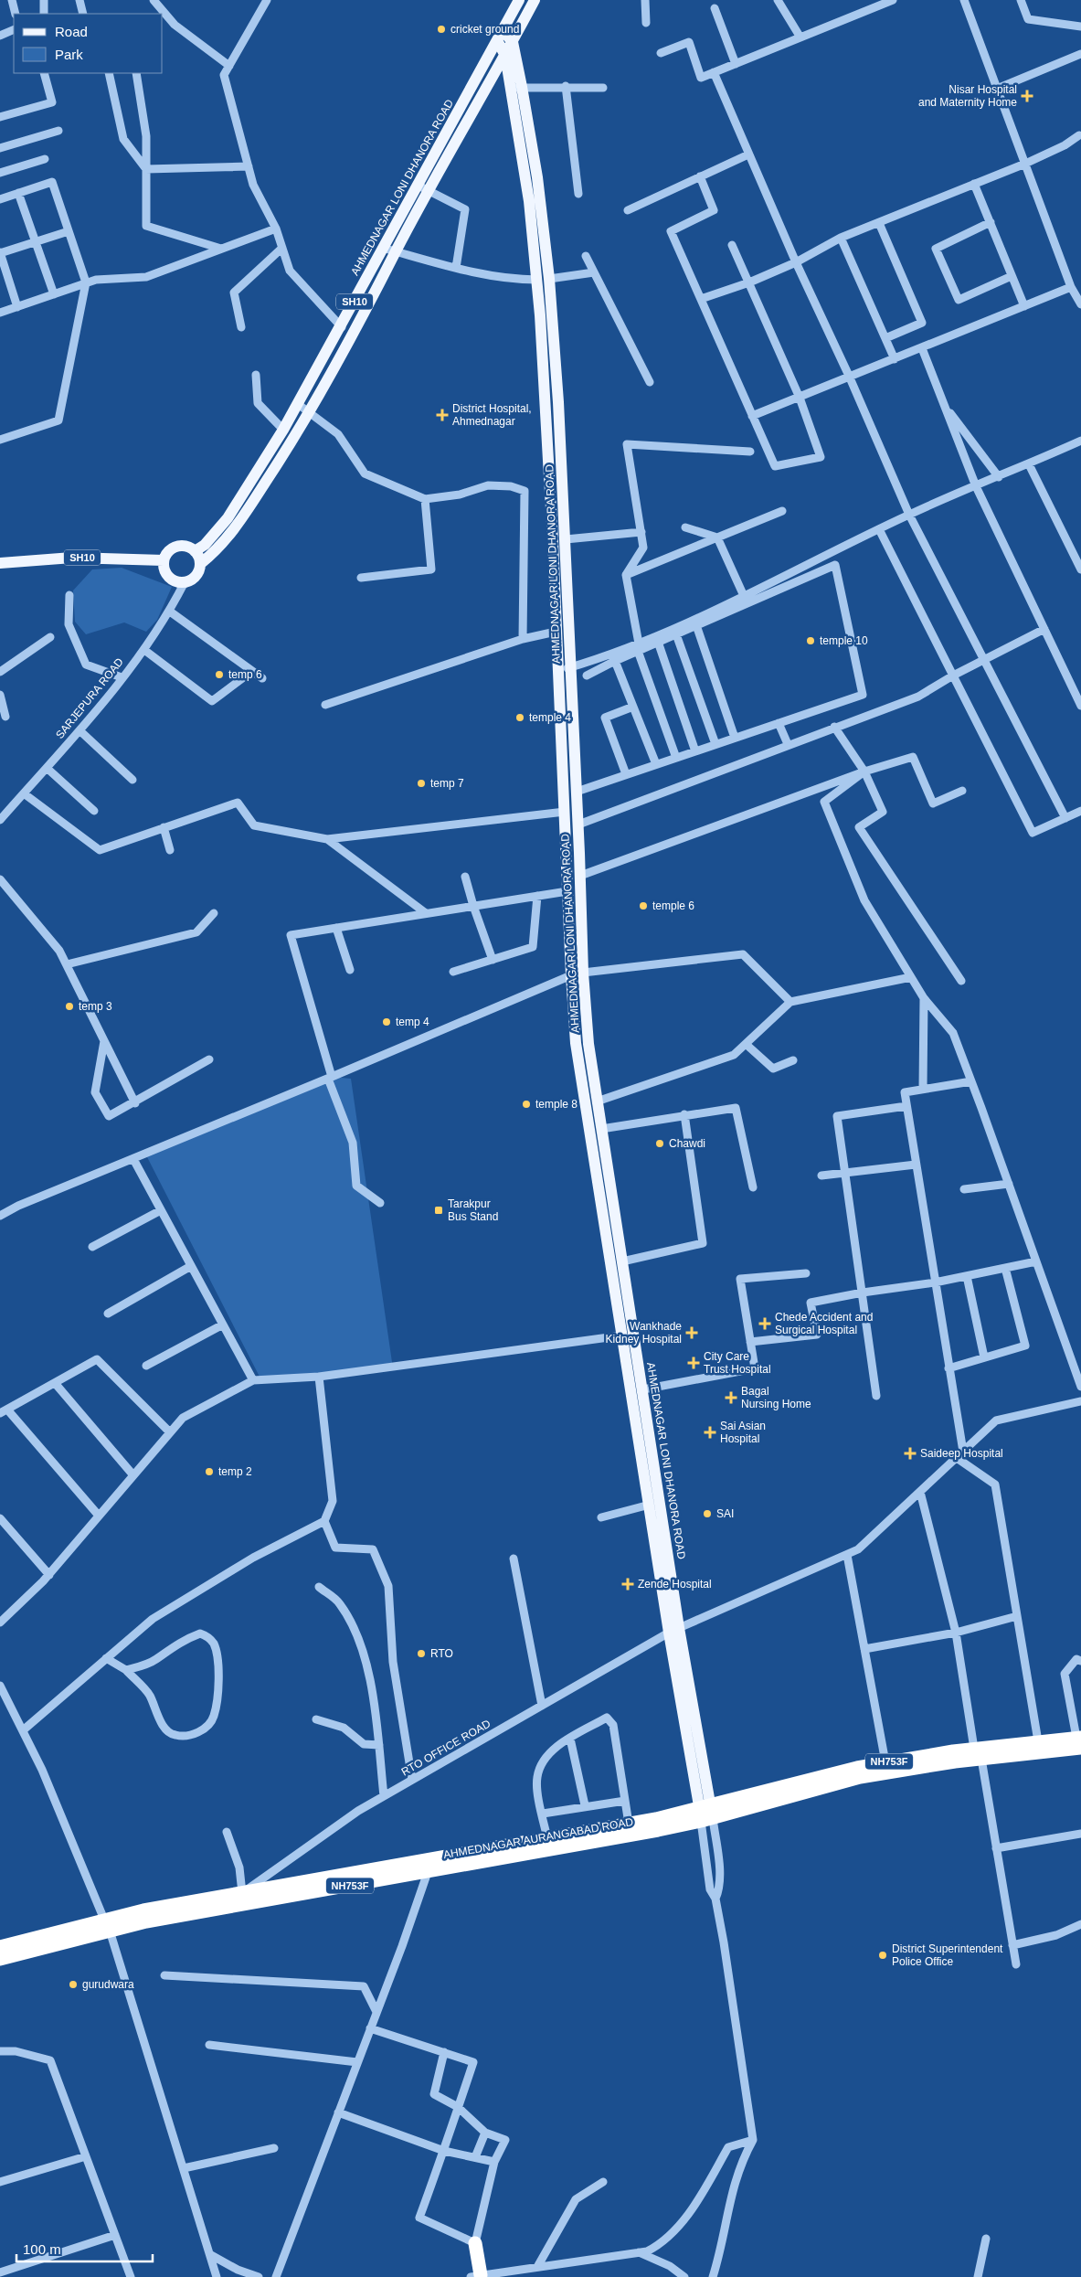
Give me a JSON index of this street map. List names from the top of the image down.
{
  "streets": {
    "highway": ["NH753F", "AHMEDNAGAR AURANGABAD ROAD"],
    "main road": ["AHMEDNAGAR LONI DHANORA ROAD", "SH10"],
    "street": ["SARJEPURA ROAD", "RTO OFFICE ROAD"]
  },
  "crossings": [
    ["AHMEDNAGAR LONI DHANORA ROAD", "SH10"],
    ["AHMEDNAGAR LONI DHANORA ROAD", "SARJEPURA ROAD"],
    ["AHMEDNAGAR LONI DHANORA ROAD", "RTO OFFICE ROAD"],
    ["AHMEDNAGAR LONI DHANORA ROAD", "NH753F"],
    ["AHMEDNAGAR LONI DHANORA ROAD", "AHMEDNAGAR AURANGABAD ROAD"],
    ["SH10", "SARJEPURA ROAD"],
    ["RTO OFFICE ROAD", "NH753F"],
    ["NH753F", "AHMEDNAGAR AURANGABAD ROAD"]
  ],
  "places": {
    "other": [
      "cricket ground",
      "temple 10",
      "temp 6",
      "temple 4",
      "temp 7",
      "temple 6",
      "temp 3",
      "temp 4",
      "temple 8",
      "Chawdi",
      "temp 2",
      "SAI",
      "RTO",
      "District Superintendent Police Office",
      "gurudwara"
    ],
    "health": [
      "Nisar Hospital and Maternity Home",
      "District Hospital, Ahmednagar",
      "Chede Accident and Surgical Hospital",
      "Wankhade Kidney Hospital",
      "City Care Trust Hospital",
      "Bagal Nursing Home",
      "Sai Asian Hospital",
      "Saideep Hospital",
      "Zende Hospital"
    ],
    "transit": ["Tarakpur Bus Stand"]
  },
  "legend": ["Road", "Park"],
  "scale_bar": "100 m"
}
